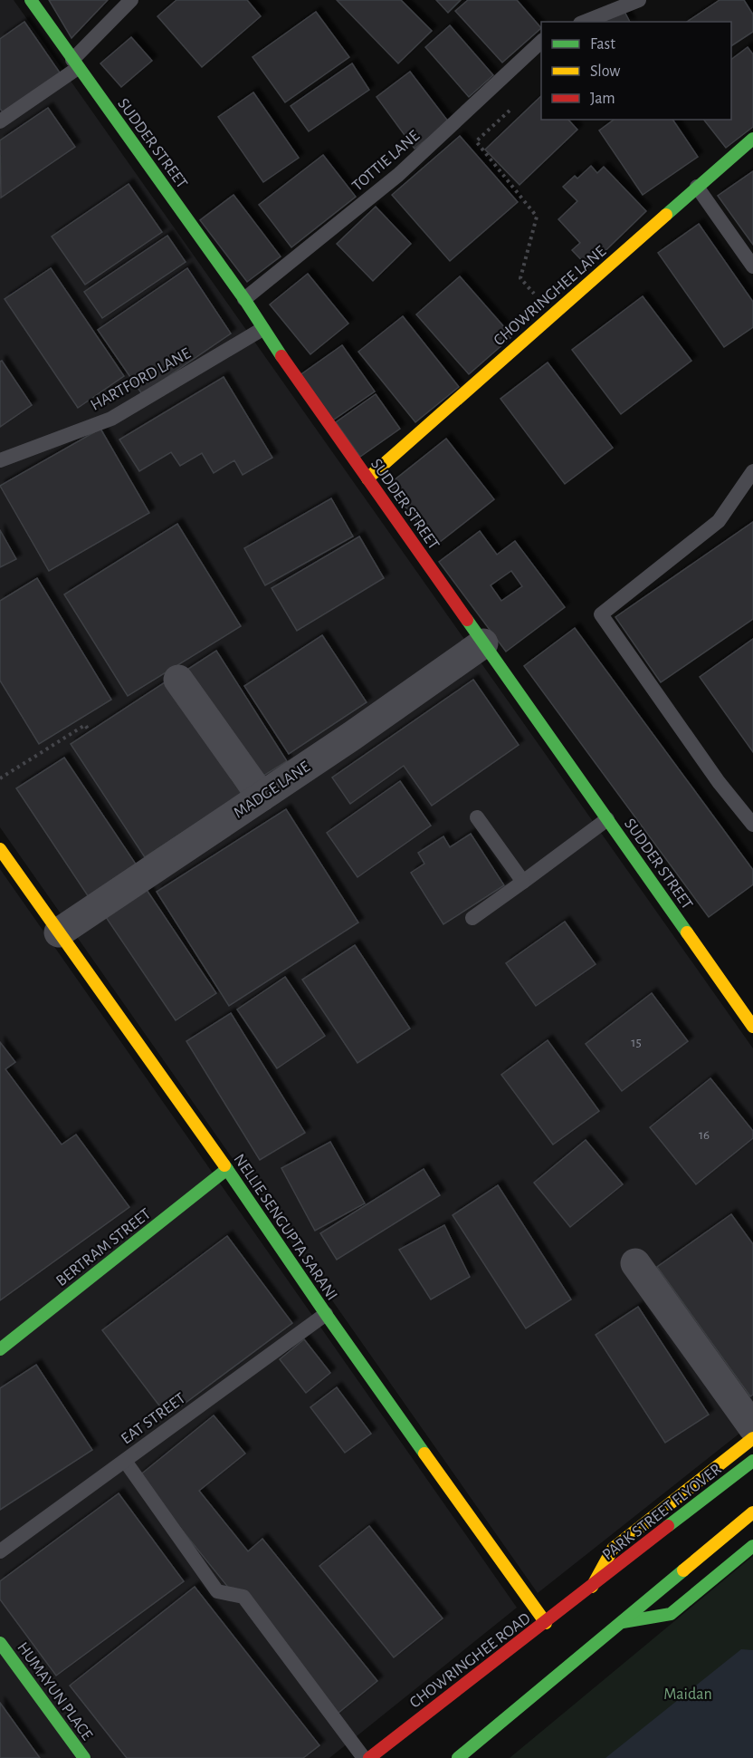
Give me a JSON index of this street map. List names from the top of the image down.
{
  "streets": {
    "street": [
      "SUDDER STREET",
      "CHOWRINGHEE LANE",
      "MADGE LANE",
      "NELLIE SENGUPTA SARANI",
      "BERTRAM STREET",
      "PARK STREET FLYOVER",
      "CHOWRINGHEE ROAD",
      "HUMAYUN PLACE"
    ],
    "lane": ["TOTTIE LANE", "HARTFORD LANE", "EAT STREET"]
  },
  "crossings": [
    ["SUDDER STREET", "TOTTIE LANE"],
    ["SUDDER STREET", "CHOWRINGHEE LANE"],
    ["SUDDER STREET", "HARTFORD LANE"],
    ["SUDDER STREET", "MADGE LANE"],
    ["MADGE LANE", "NELLIE SENGUPTA SARANI"],
    ["NELLIE SENGUPTA SARANI", "BERTRAM STREET"],
    ["NELLIE SENGUPTA SARANI", "EAT STREET"],
    ["NELLIE SENGUPTA SARANI", "CHOWRINGHEE ROAD"],
    ["PARK STREET FLYOVER", "CHOWRINGHEE ROAD"]
  ],
  "parks": ["Maidan"],
  "house_numbers": ["15", "16"],
  "legend": ["Fast", "Slow", "Jam"]
}
